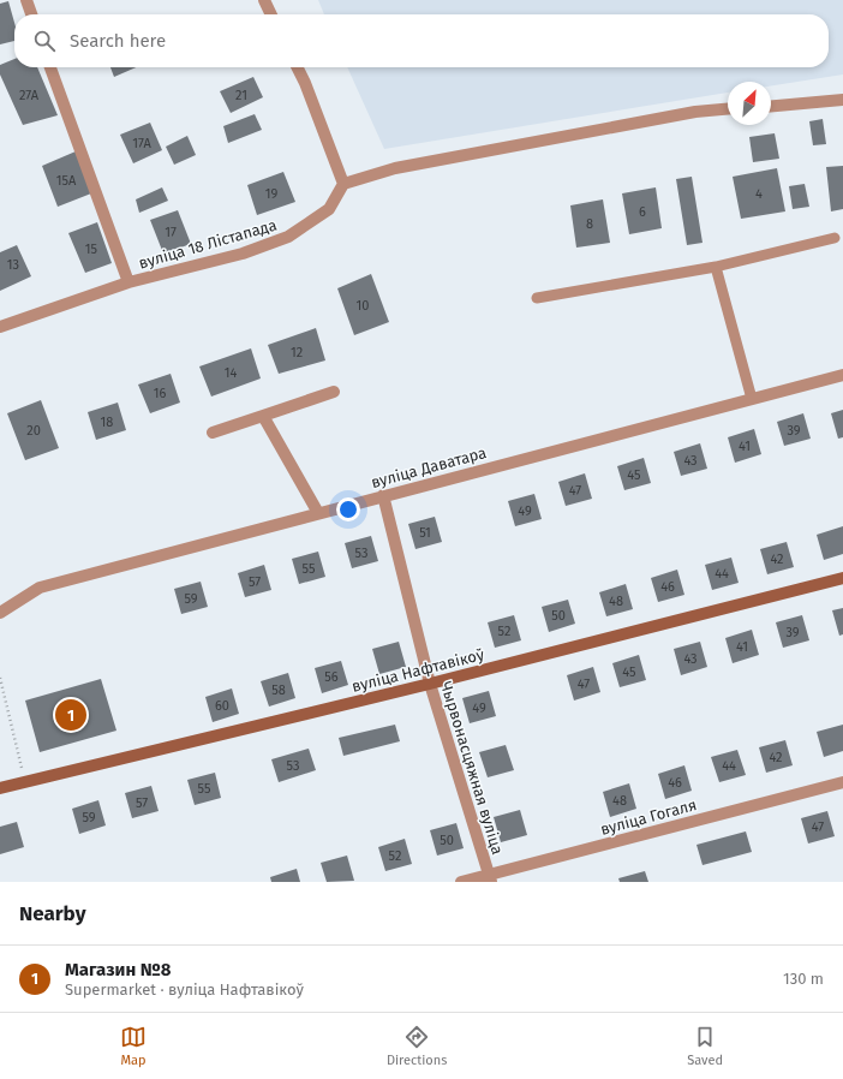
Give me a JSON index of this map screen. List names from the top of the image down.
{
  "streets": {
    "street": [
      "вуліца 18 Лістапада",
      "вуліца Даватара",
      "вуліца Нафтавікоў",
      "Чырвонасцяжная вуліца",
      "вуліца Гогаля"
    ]
  },
  "crossings": [
    ["вуліца Даватара", "Чырвонасцяжная вуліца"],
    ["вуліца Нафтавікоў", "Чырвонасцяжная вуліца"],
    ["Чырвонасцяжная вуліца", "вуліца Гогаля"]
  ],
  "house_numbers": [
    "27А",
    "21",
    "17А",
    "15А",
    "19",
    "4",
    "6",
    "8",
    "17",
    "15",
    "13",
    "10",
    "12",
    "14",
    "16",
    "18",
    "20",
    "39",
    "41",
    "43",
    "45",
    "47",
    "49",
    "51",
    "53",
    "42",
    "55",
    "44",
    "57",
    "46",
    "59",
    "48",
    "50",
    "52",
    "39",
    "41",
    "43",
    "45",
    "56",
    "47",
    "58",
    "60",
    "49",
    "42",
    "53",
    "44",
    "46",
    "55",
    "48",
    "57",
    "59",
    "47",
    "50",
    "52"
  ],
  "north": "top right",
  "page": {
    "search": "Search here",
    "pins": "1",
    "heading": "Nearby",
    "list": [
      {
        "mark": "1",
        "name": "Магазин №8",
        "note": "Supermarket · вуліца Нафтавікоў",
        "value": "130 m"
      }
    ],
    "nav": ["Map", "Directions", "Saved"]
  }
}
